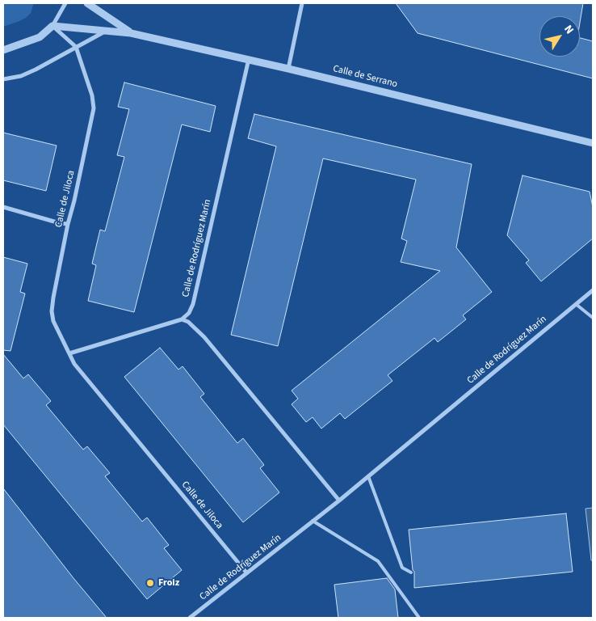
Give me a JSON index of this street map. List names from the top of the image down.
{
  "streets": {
    "street": ["Calle de Serrano", "Calle de Jiloca", "Calle de Rodríguez Marín"]
  },
  "crossings": [
    ["Calle de Serrano", "Calle de Jiloca"],
    ["Calle de Serrano", "Calle de Rodríguez Marín"],
    ["Calle de Jiloca", "Calle de Rodríguez Marín"]
  ],
  "places": ["Froiz"],
  "north": "top right"
}
